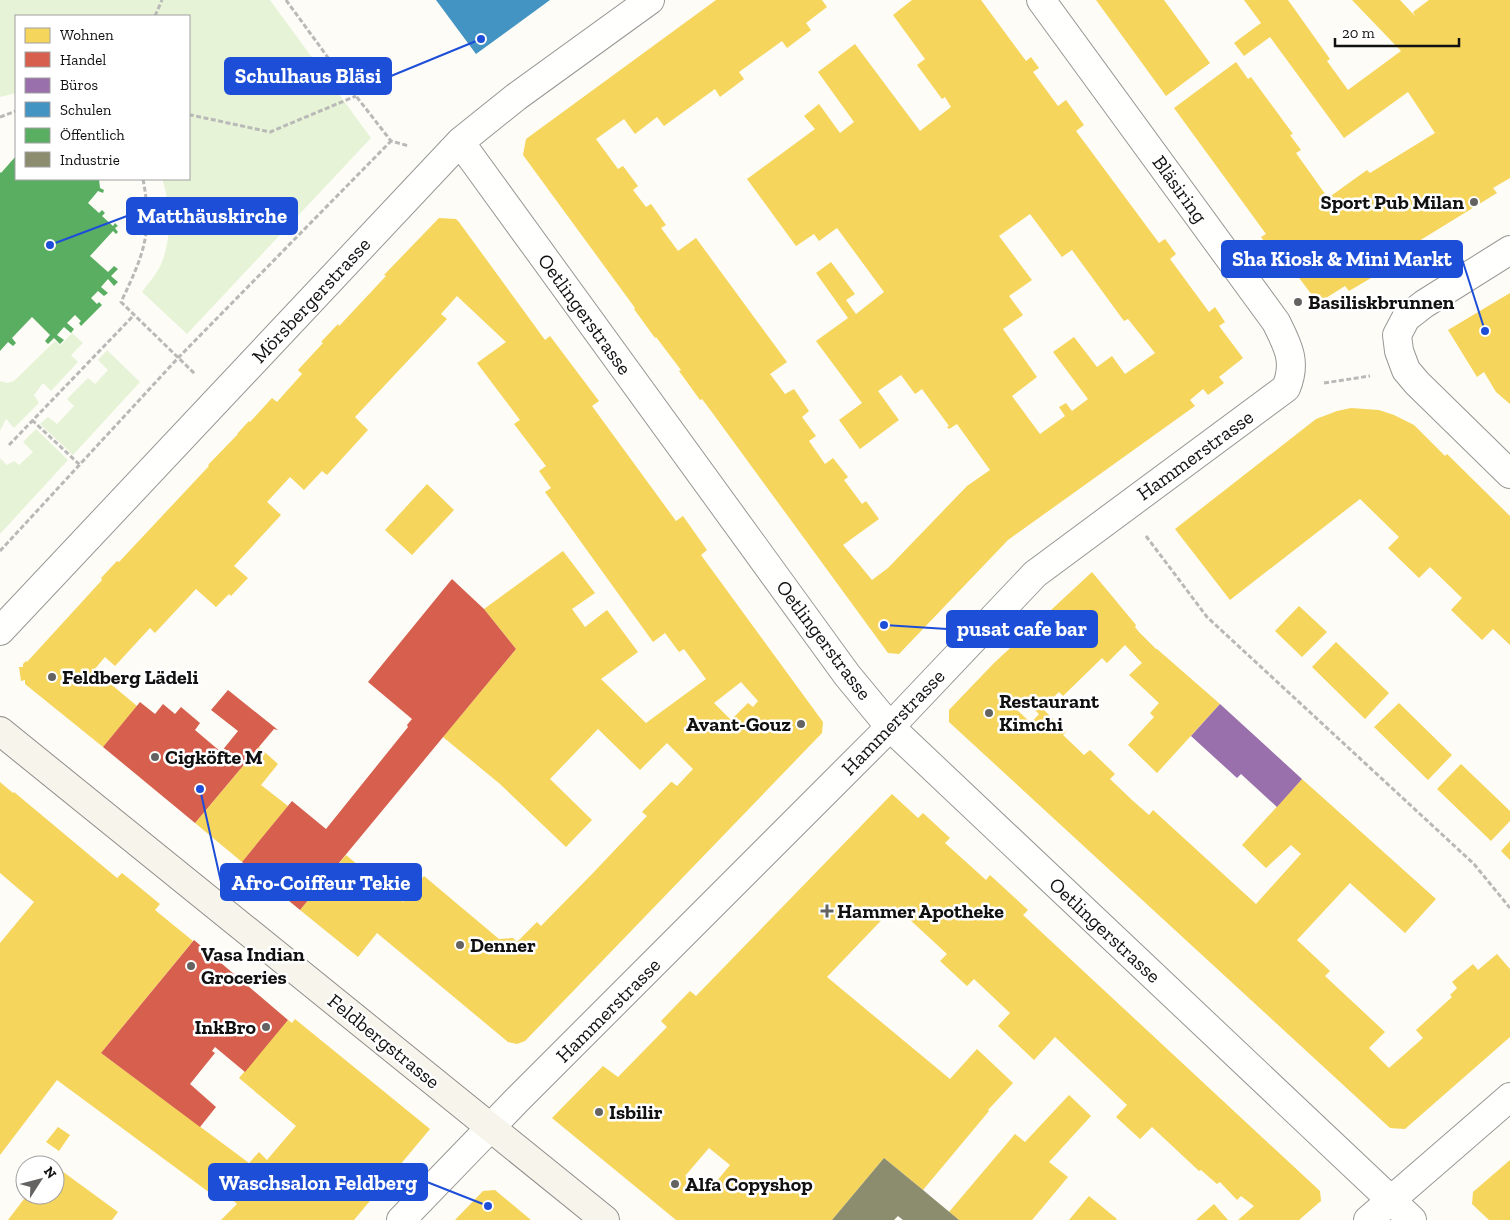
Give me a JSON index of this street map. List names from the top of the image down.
{
  "streets": {
    "main road": ["Feldbergstrasse"],
    "street": [
      "Bläsiring",
      "Mörsbergerstrasse",
      "Oetlingerstrasse",
      "Hammerstrasse"
    ]
  },
  "crossings": [
    ["Bläsiring", "Hammerstrasse"],
    ["Mörsbergerstrasse", "Oetlingerstrasse"],
    ["Oetlingerstrasse", "Hammerstrasse"],
    ["Hammerstrasse", "Feldbergstrasse"]
  ],
  "places": {
    "other": [
      "Schulhaus Bläsi",
      "Sport Pub Milan",
      "Matthäuskirche",
      "Basiliskbrunnen",
      "Sha Kiosk & Mini Markt",
      "pusat cafe bar",
      "Feldberg Lädeli",
      "Restaurant Kimchi",
      "Avant-Gouz",
      "Cigköfte M",
      "Afro-Coiffeur Tekie",
      "Denner",
      "Vasa Indian Groceries",
      "InkBro",
      "Isbilir",
      "Alfa Copyshop",
      "Waschsalon Feldberg"
    ],
    "health": ["Hammer Apotheke"]
  },
  "legend": [
    "Wohnen",
    "Handel",
    "Büros",
    "Schulen",
    "Öffentlich",
    "Industrie"
  ],
  "scale_bar": "20 m",
  "north": "top right"
}
